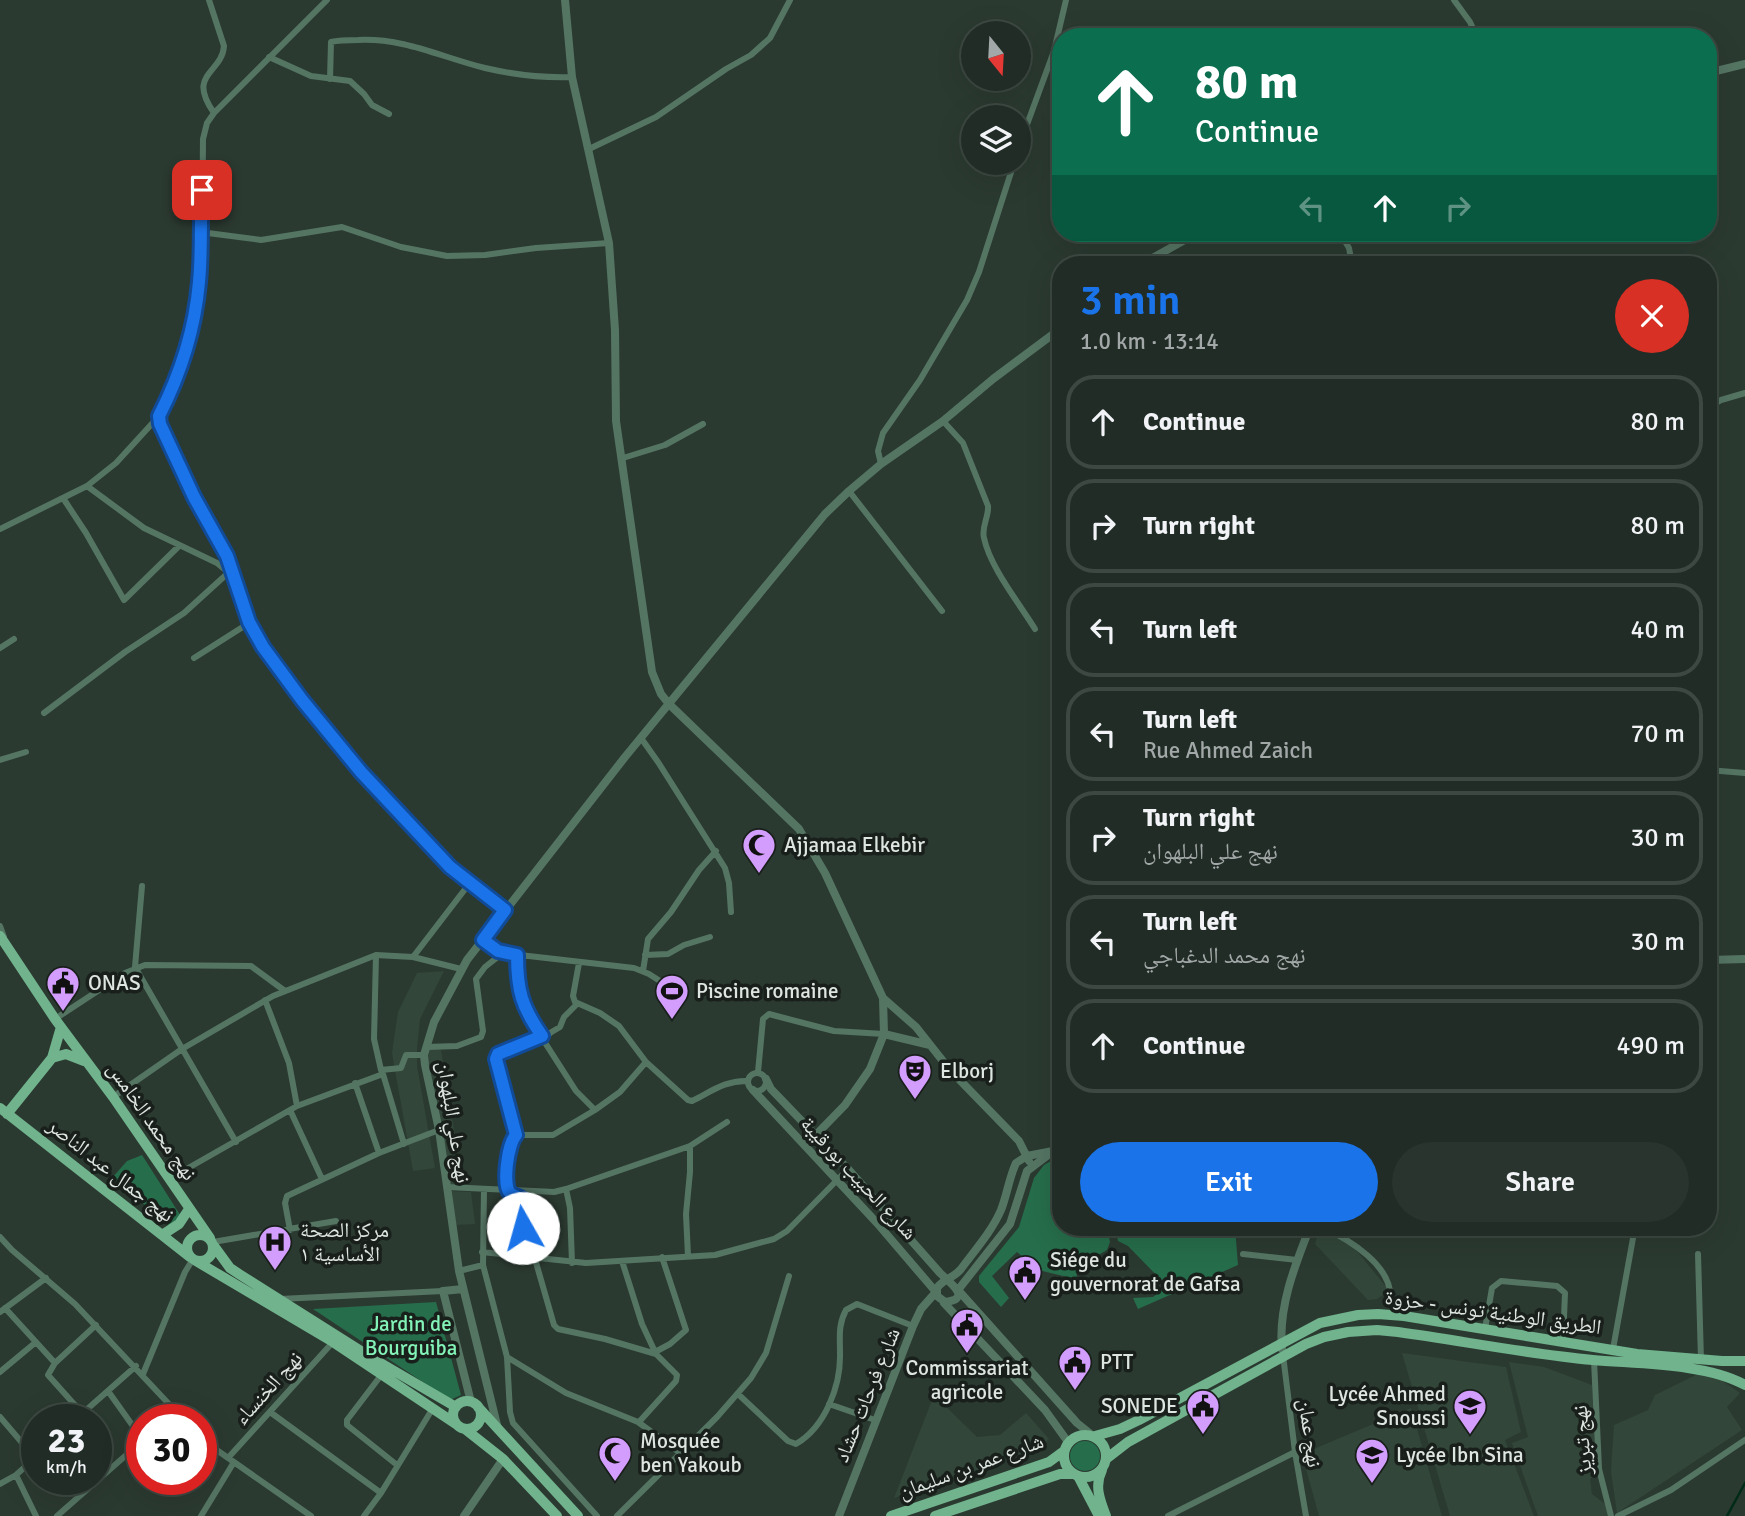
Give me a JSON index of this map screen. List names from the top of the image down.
{
  "streets": {
    "main road": [
      "نهج محمد الخامس",
      "نهج جمال عبد الناصر",
      "الطريق الوطنية تونس - حزوة",
      "شارع عمر بن سليمان"
    ],
    "street": [
      "نهج علي البلهوان",
      "شارع الحبيب بورقيبة",
      "نهج الخنساء",
      "شارع فرحات حشاد",
      "نهج عمان",
      "نهج تبريز"
    ]
  },
  "crossings": [
    ["نهج محمد الخامس", "نهج جمال عبد الناصر"],
    ["نهج جمال عبد الناصر", "نهج الخنساء"],
    ["شارع الحبيب بورقيبة", "شارع فرحات حشاد"],
    ["الطريق الوطنية تونس - حزوة", "نهج عمان"],
    ["الطريق الوطنية تونس - حزوة", "نهج تبريز"],
    ["الطريق الوطنية تونس - حزوة", "شارع عمر بن سليمان"]
  ],
  "parks": ["Jardin de Bourguiba"],
  "places": {
    "mosque": ["Ajjamaa Elkebir", "Mosquée ben Yakoub"],
    "public building": [
      "ONAS",
      "Siége du gouvernorat de Gafsa",
      "Commissariat agricole",
      "PTT",
      "SONEDE"
    ],
    "sports": ["Piscine romaine"],
    "theatre": ["Elborj"],
    "hospital": ["مركز الصحة الأساسية ١"],
    "school or university": ["Lycée Ahmed Snoussi", "Lycée Ibn Sina"]
  },
  "north": "bottom",
  "page": {
    "turn": ["80 m", "Continue"],
    "heading": ["3 min", "1.0 km · 13:14"],
    "list": [
      {
        "name": "Continue",
        "value": "80 m"
      },
      {
        "name": "Turn right",
        "value": "80 m"
      },
      {
        "name": "Turn left",
        "value": "40 m"
      },
      {
        "name": "Turn left",
        "note": "Rue Ahmed Zaich",
        "value": "70 m"
      },
      {
        "name": "Turn right",
        "note": "نهج علي البلهوان",
        "value": "30 m"
      },
      {
        "name": "Turn left",
        "note": "نهج محمد الدغباجي",
        "value": "30 m"
      },
      {
        "name": "Continue",
        "value": "490 m"
      }
    ],
    "buttons": ["Exit", "Share"],
    "speed": "23 km/h",
    "limit": "30"
  }
}
